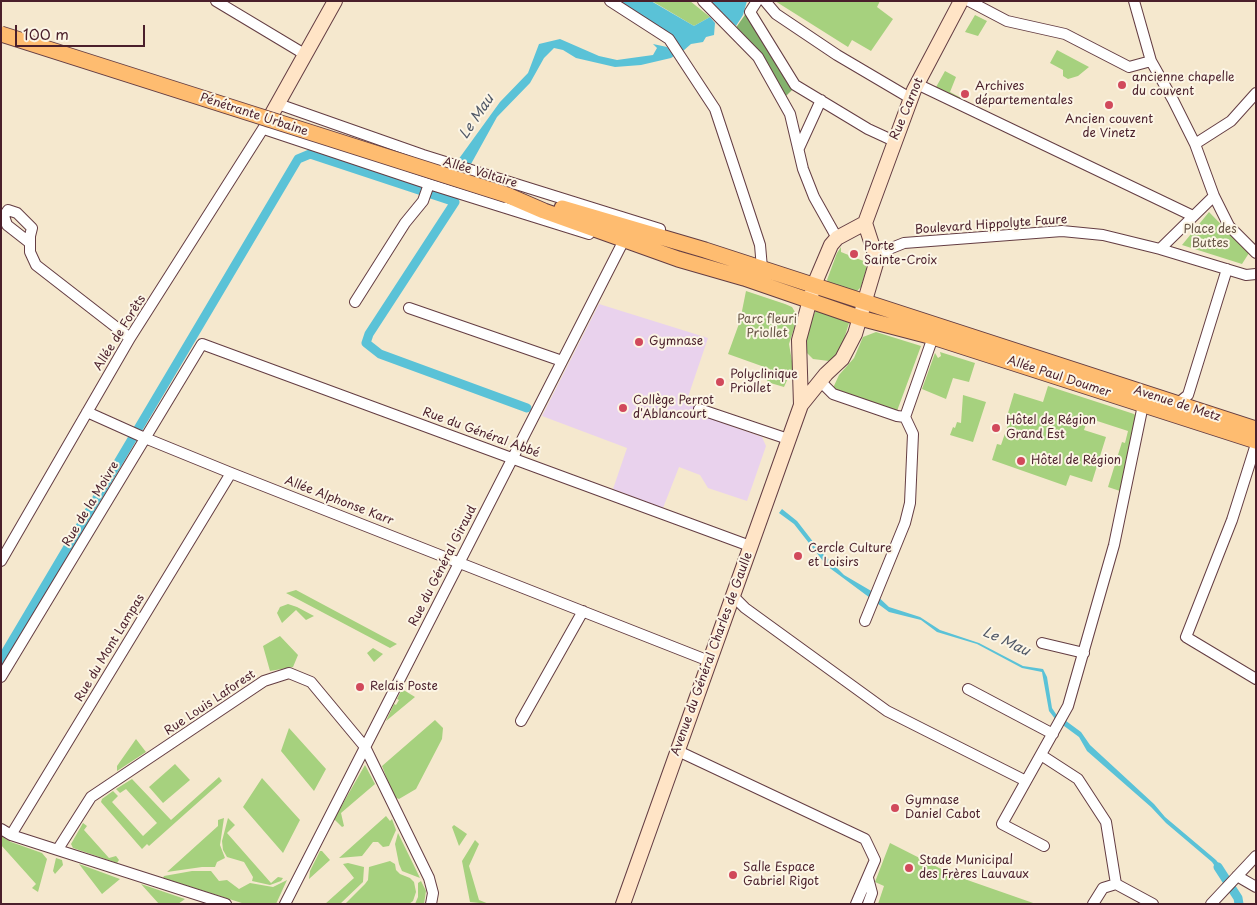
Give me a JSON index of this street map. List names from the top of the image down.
{
  "streets": {
    "main road": [
      "Rue Carnot",
      "Pénétrante Urbaine",
      "Allée Voltaire",
      "Allée Paul Doumer",
      "Avenue de Metz",
      "Avenue du Général Charles de Gaulle"
    ],
    "street": [
      "Boulevard Hippolyte Faure",
      "Allée de Forêts",
      "Rue du Général Abbé",
      "Allée Alphonse Karr",
      "Rue de la Moivre",
      "Rue du Général Giraud",
      "Rue du Mont Lampas",
      "Rue Louis Laforest"
    ]
  },
  "crossings": [
    ["Pénétrante Urbaine", "Allée Voltaire"],
    ["Allée Voltaire", "Allée de Forêts"],
    ["Allée Voltaire", "Allée Paul Doumer"],
    ["Allée Voltaire", "Rue du Général Giraud"],
    ["Allée Voltaire", "Avenue du Général Charles de Gaulle"],
    ["Boulevard Hippolyte Faure", "Avenue du Général Charles de Gaulle"],
    ["Allée de Forêts", "Allée Alphonse Karr"],
    ["Allée Paul Doumer", "Avenue de Metz"],
    ["Allée Paul Doumer", "Avenue du Général Charles de Gaulle"],
    ["Rue du Général Abbé", "Rue de la Moivre"],
    ["Rue du Général Abbé", "Rue du Général Giraud"],
    ["Rue du Général Abbé", "Avenue du Général Charles de Gaulle"],
    ["Allée Alphonse Karr", "Rue de la Moivre"],
    ["Allée Alphonse Karr", "Rue du Général Giraud"],
    ["Allée Alphonse Karr", "Rue du Mont Lampas"],
    ["Allée Alphonse Karr", "Avenue du Général Charles de Gaulle"],
    ["Rue du Général Giraud", "Rue Louis Laforest"]
  ],
  "water": ["Le Mau"],
  "parks": ["Place des Buttes", "Parc fleuri Priollet"],
  "places": [
    "ancienne chapelle du couvent",
    "Archives départementales",
    "Ancien couvent de Vinetz",
    "Porte Sainte-Croix",
    "Gymnase",
    "Polyclinique Priollet",
    "Collège Perrot d'Ablancourt",
    "Hôtel de Région Grand Est",
    "Hôtel de Région",
    "Cercle Culture et Loisirs",
    "Relais Poste",
    "Gymnase Daniel Cabot",
    "Stade Municipal des Frères Lauvaux",
    "Salle Espace Gabriel Rigot"
  ],
  "scale_bar": "100 m"
}
